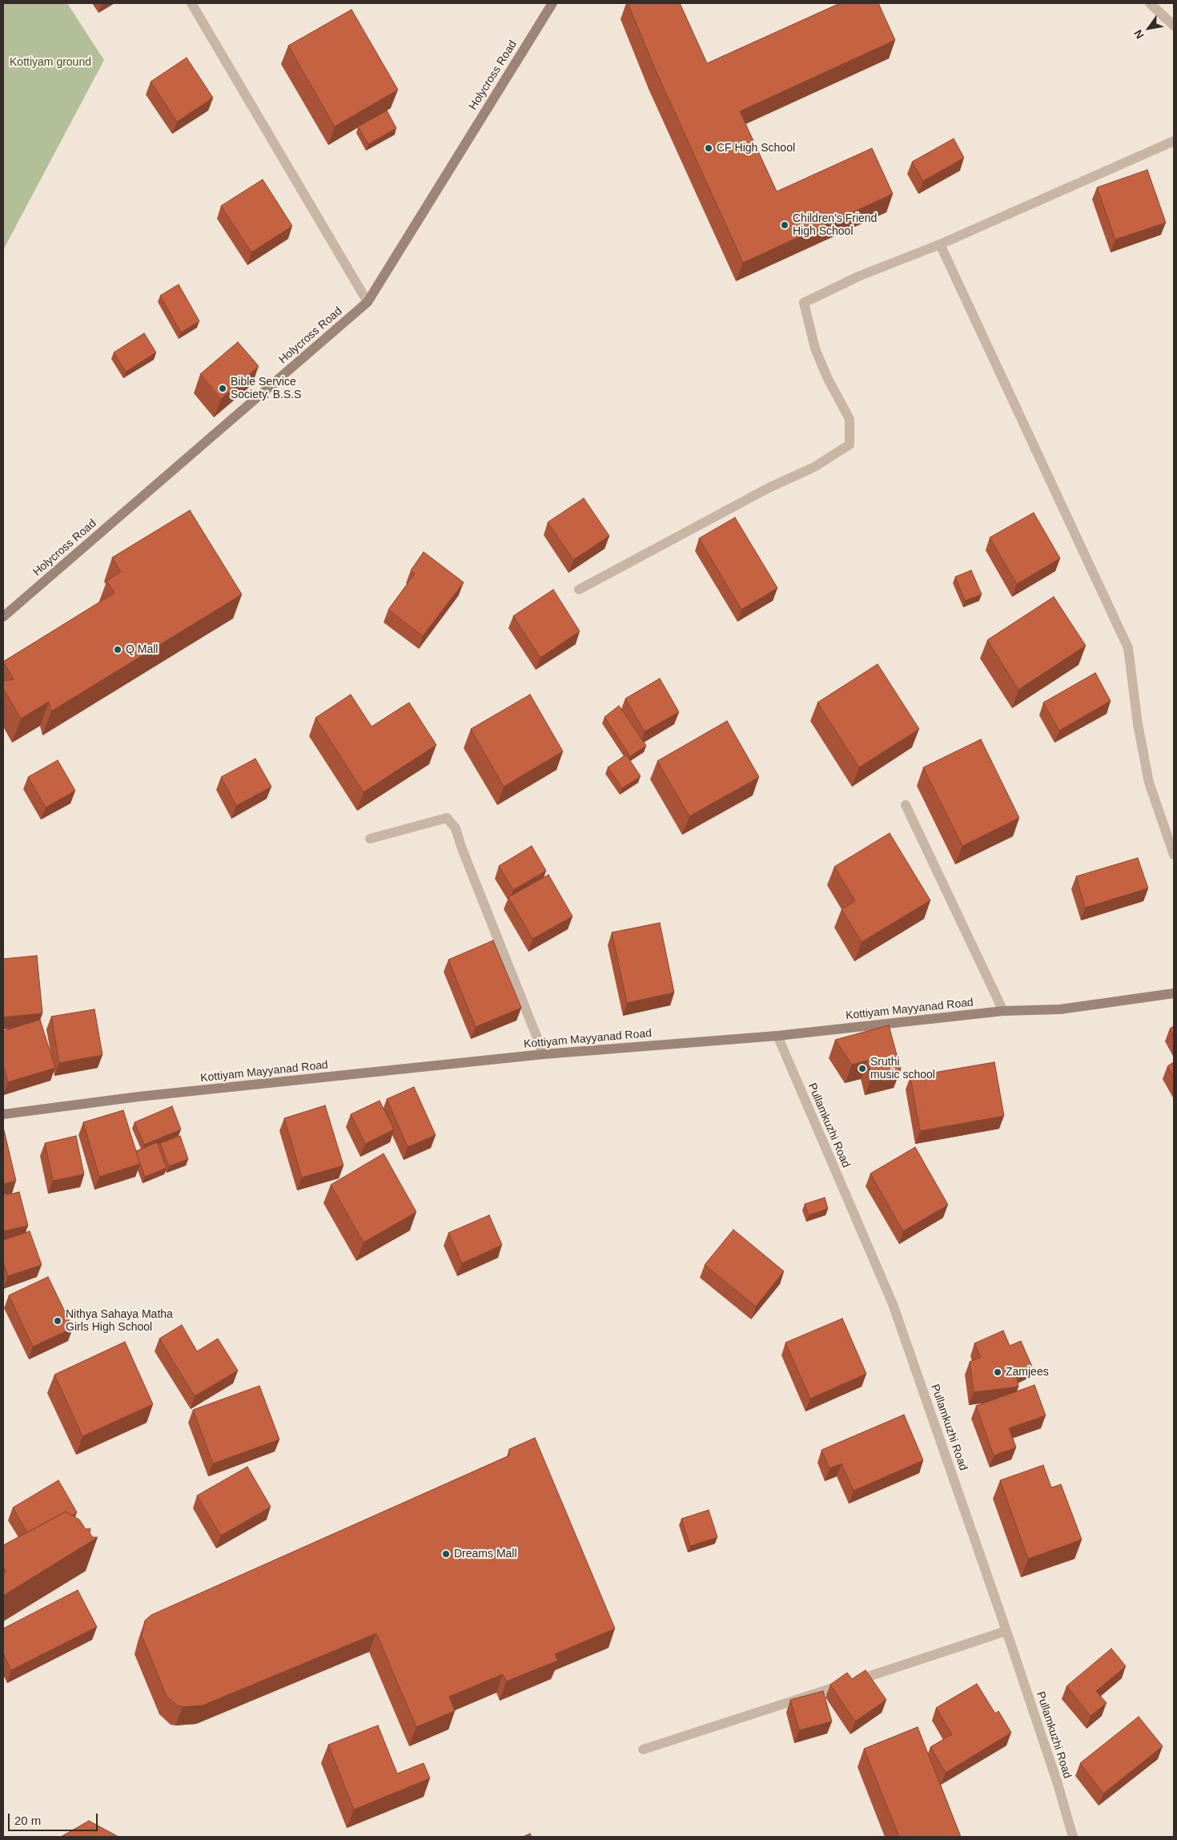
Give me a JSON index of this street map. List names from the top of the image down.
{
  "streets": {
    "main road": ["Holycross Road", "Kottiyam Mayyanad Road"],
    "street": ["Pullamkuzhi Road"]
  },
  "crossings": [
    ["Kottiyam Mayyanad Road", "Pullamkuzhi Road"]
  ],
  "parks": ["Kottiyam ground"],
  "places": [
    "CF High School",
    "Children's Friend High School",
    "Bible Service Society. B.S.S",
    "Q Mall",
    "Sruthi music school",
    "Nithya Sahaya Matha Girls High School",
    "Zamjees",
    "Dreams Mall"
  ],
  "scale_bar": "20 m",
  "north": "bottom left"
}
